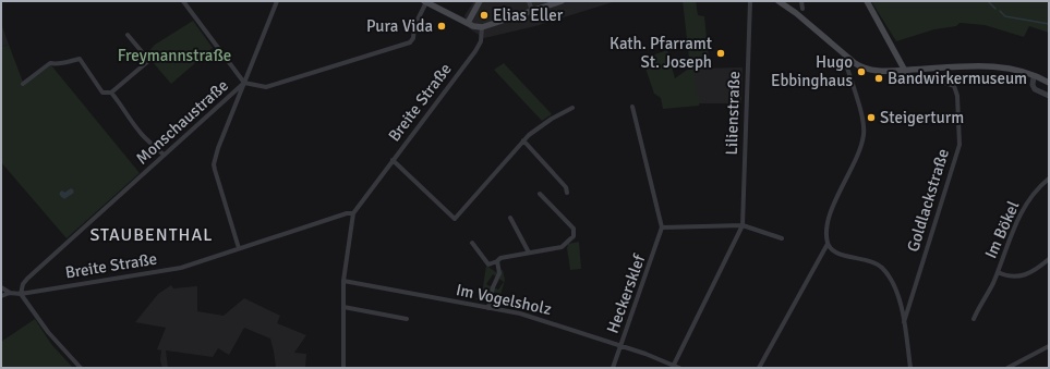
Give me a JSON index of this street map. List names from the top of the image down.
{
  "streets": {
    "street": [
      "Breite Straße",
      "Lilienstraße",
      "Monschaustraße",
      "Goldlackstraße",
      "Im Bökel",
      "Heckersklef",
      "Im Vogelsholz"
    ]
  },
  "crossings": [
    ["Breite Straße", "Monschaustraße"],
    ["Lilienstraße", "Im Vogelsholz"],
    ["Heckersklef", "Im Vogelsholz"]
  ],
  "districts": ["STAUBENTHAL"],
  "parks": ["Freymannstraße"],
  "places": [
    "Elias Eller",
    "Pura Vida",
    "Kath. Pfarramt St. Joseph",
    "Hugo Ebbinghaus",
    "Bandwirkermuseum",
    "Steigerturm"
  ]
}
